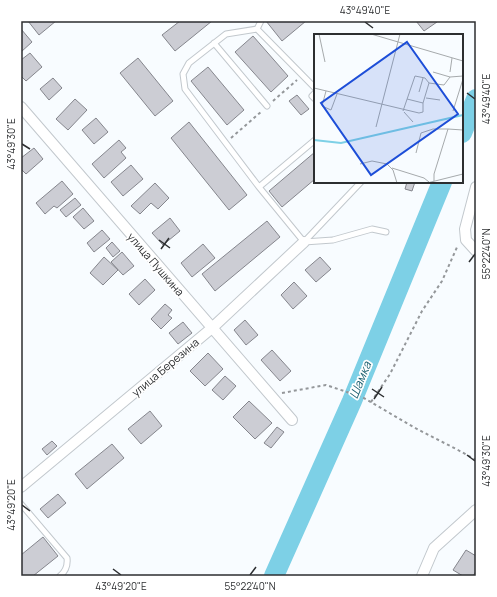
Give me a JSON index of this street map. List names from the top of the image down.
{
  "streets": {
    "street": ["улица Пушкина", "улица Березина"]
  },
  "crossings": [
    ["улица Пушкина", "улица Березина"]
  ],
  "water": ["Шамка"],
  "coordinates": [
    "43°49'40\"E",
    "43°49'30\"E",
    "55°22'40\"N",
    "43°49'20\"E"
  ]
}
